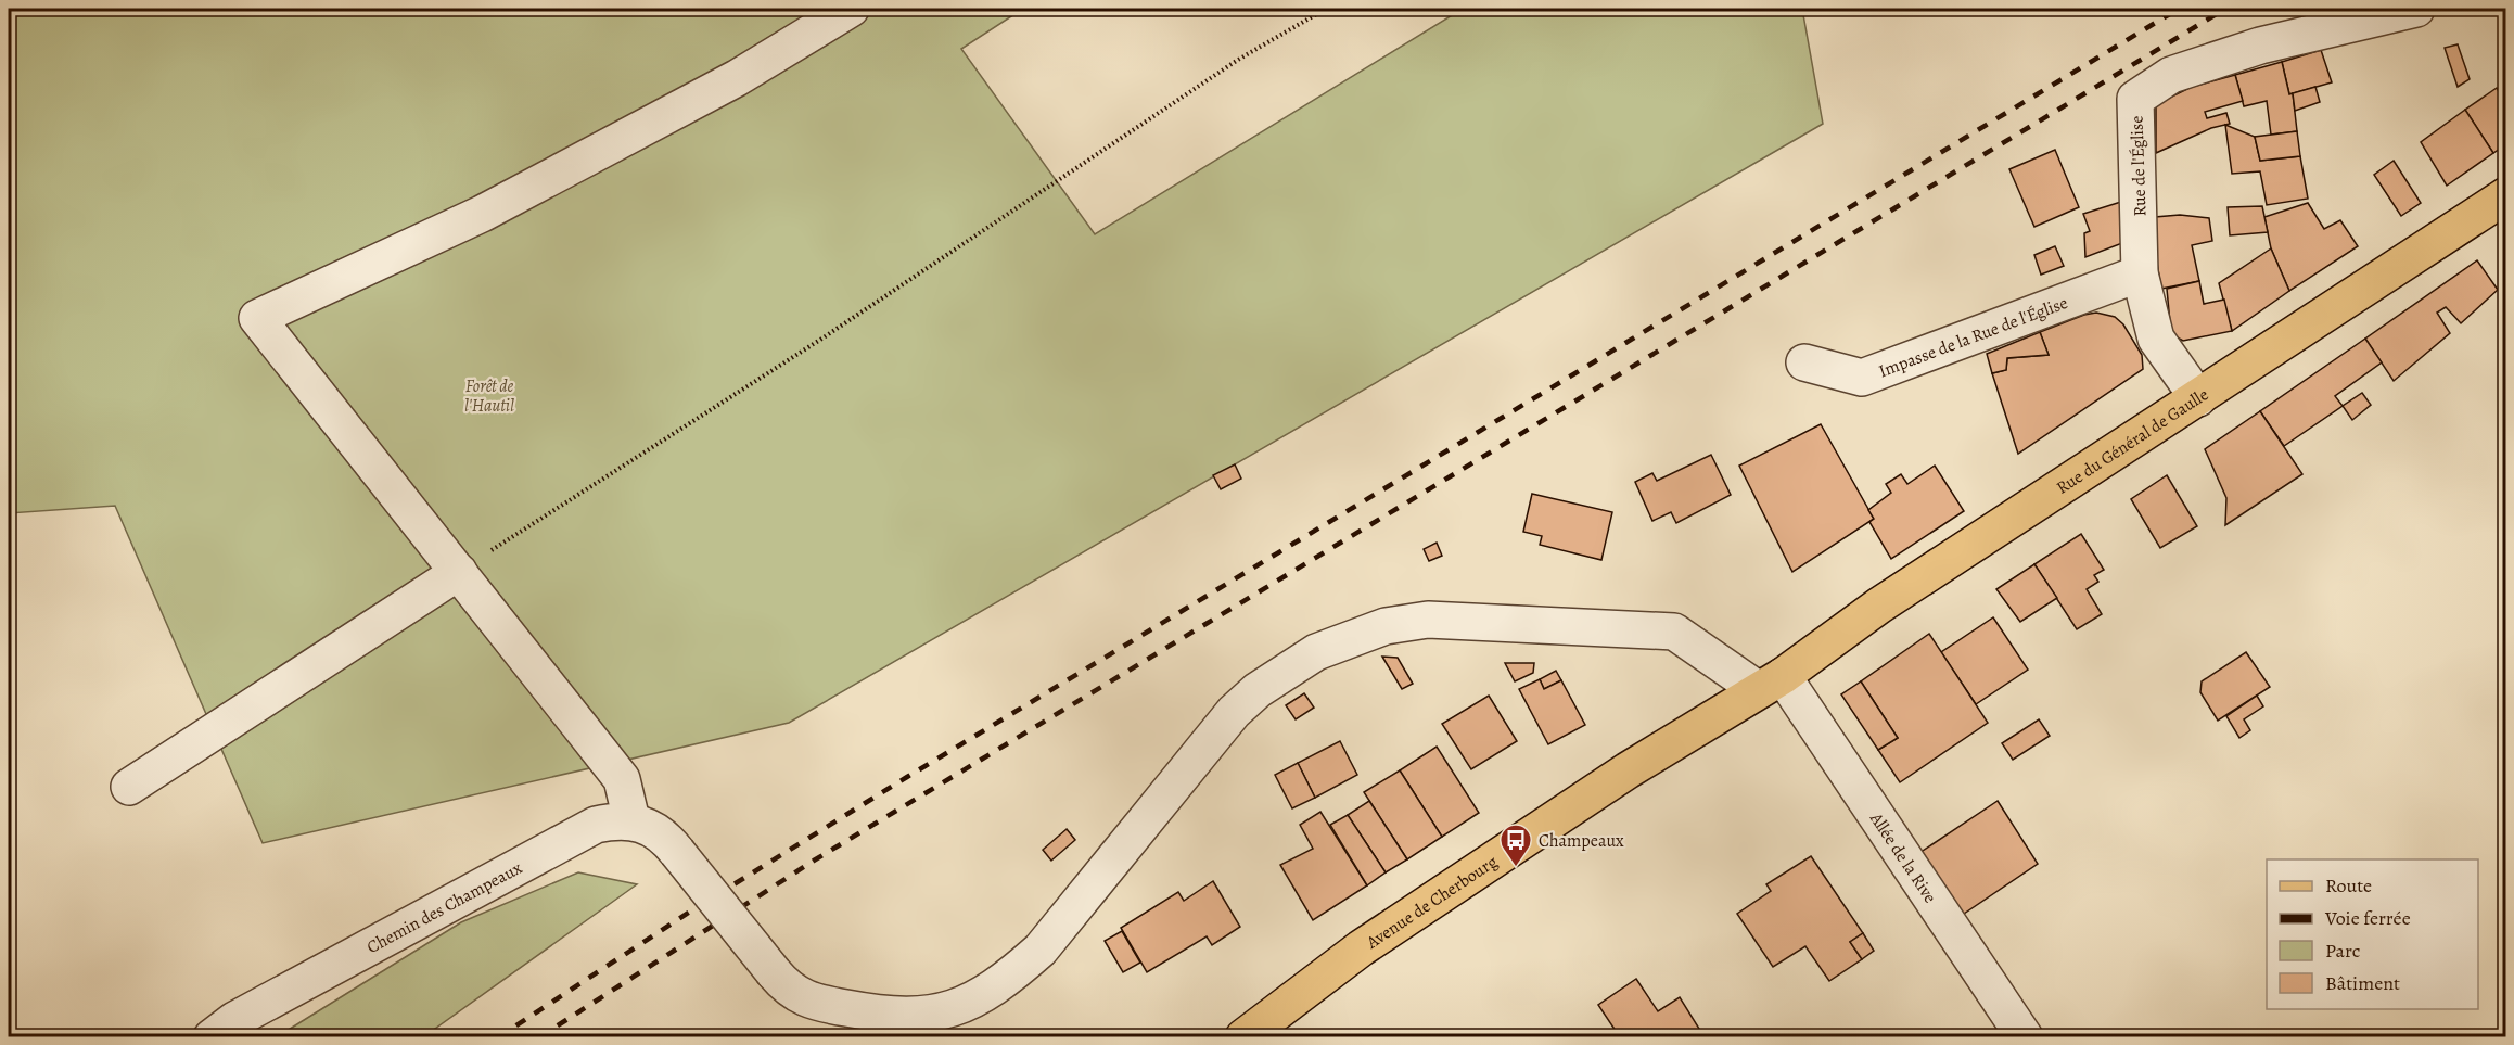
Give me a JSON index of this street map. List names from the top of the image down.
{
  "streets": {
    "main road": ["Rue du Général de Gaulle", "Avenue de Cherbourg"],
    "street": [
      "Rue de l'Église",
      "Impasse de la Rue de l'Église",
      "Allée de la Rive",
      "Chemin des Champeaux"
    ]
  },
  "crossings": [
    ["Rue de l'Église", "Impasse de la Rue de l'Église"],
    ["Rue de l'Église", "Rue du Général de Gaulle"],
    ["Rue du Général de Gaulle", "Allée de la Rive"],
    ["Rue du Général de Gaulle", "Avenue de Cherbourg"],
    ["Allée de la Rive", "Avenue de Cherbourg"]
  ],
  "parks": ["Forêt de l'Hautil"],
  "places": {
    "bus stop": ["Champeaux"]
  },
  "legend": [
    "Route",
    "Voie ferrée",
    "Parc",
    "Bâtiment"
  ]
}
